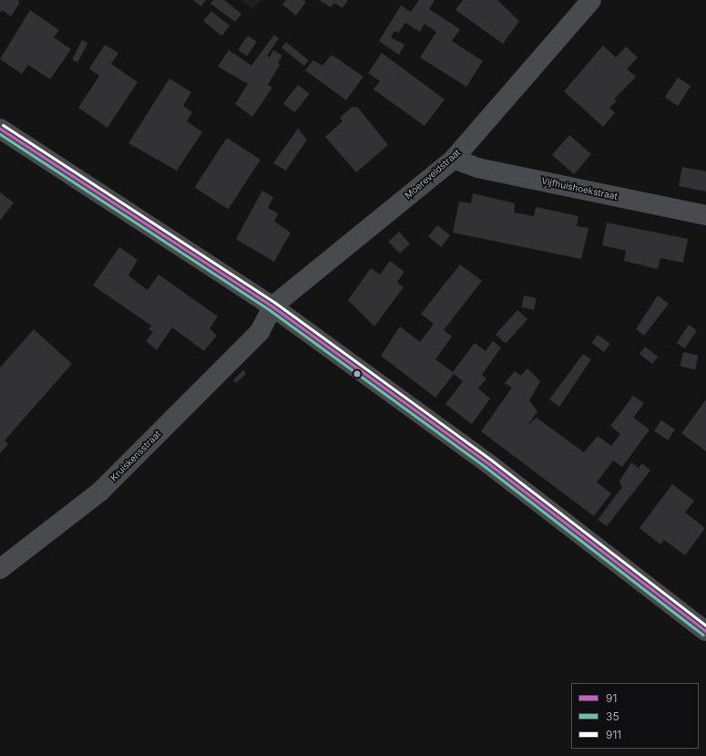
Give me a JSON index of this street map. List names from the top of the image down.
{
  "streets": {
    "street": ["Moereveldstraat", "Vijfhuishoekstraat", "Kruiskensstraat"]
  },
  "crossings": [
    ["Moereveldstraat", "Vijfhuishoekstraat"],
    ["Moereveldstraat", "Kruiskensstraat"]
  ],
  "lines": ["transit line 911", "transit line 91", "transit line 35"],
  "legend": ["91", "35", "911"]
}
